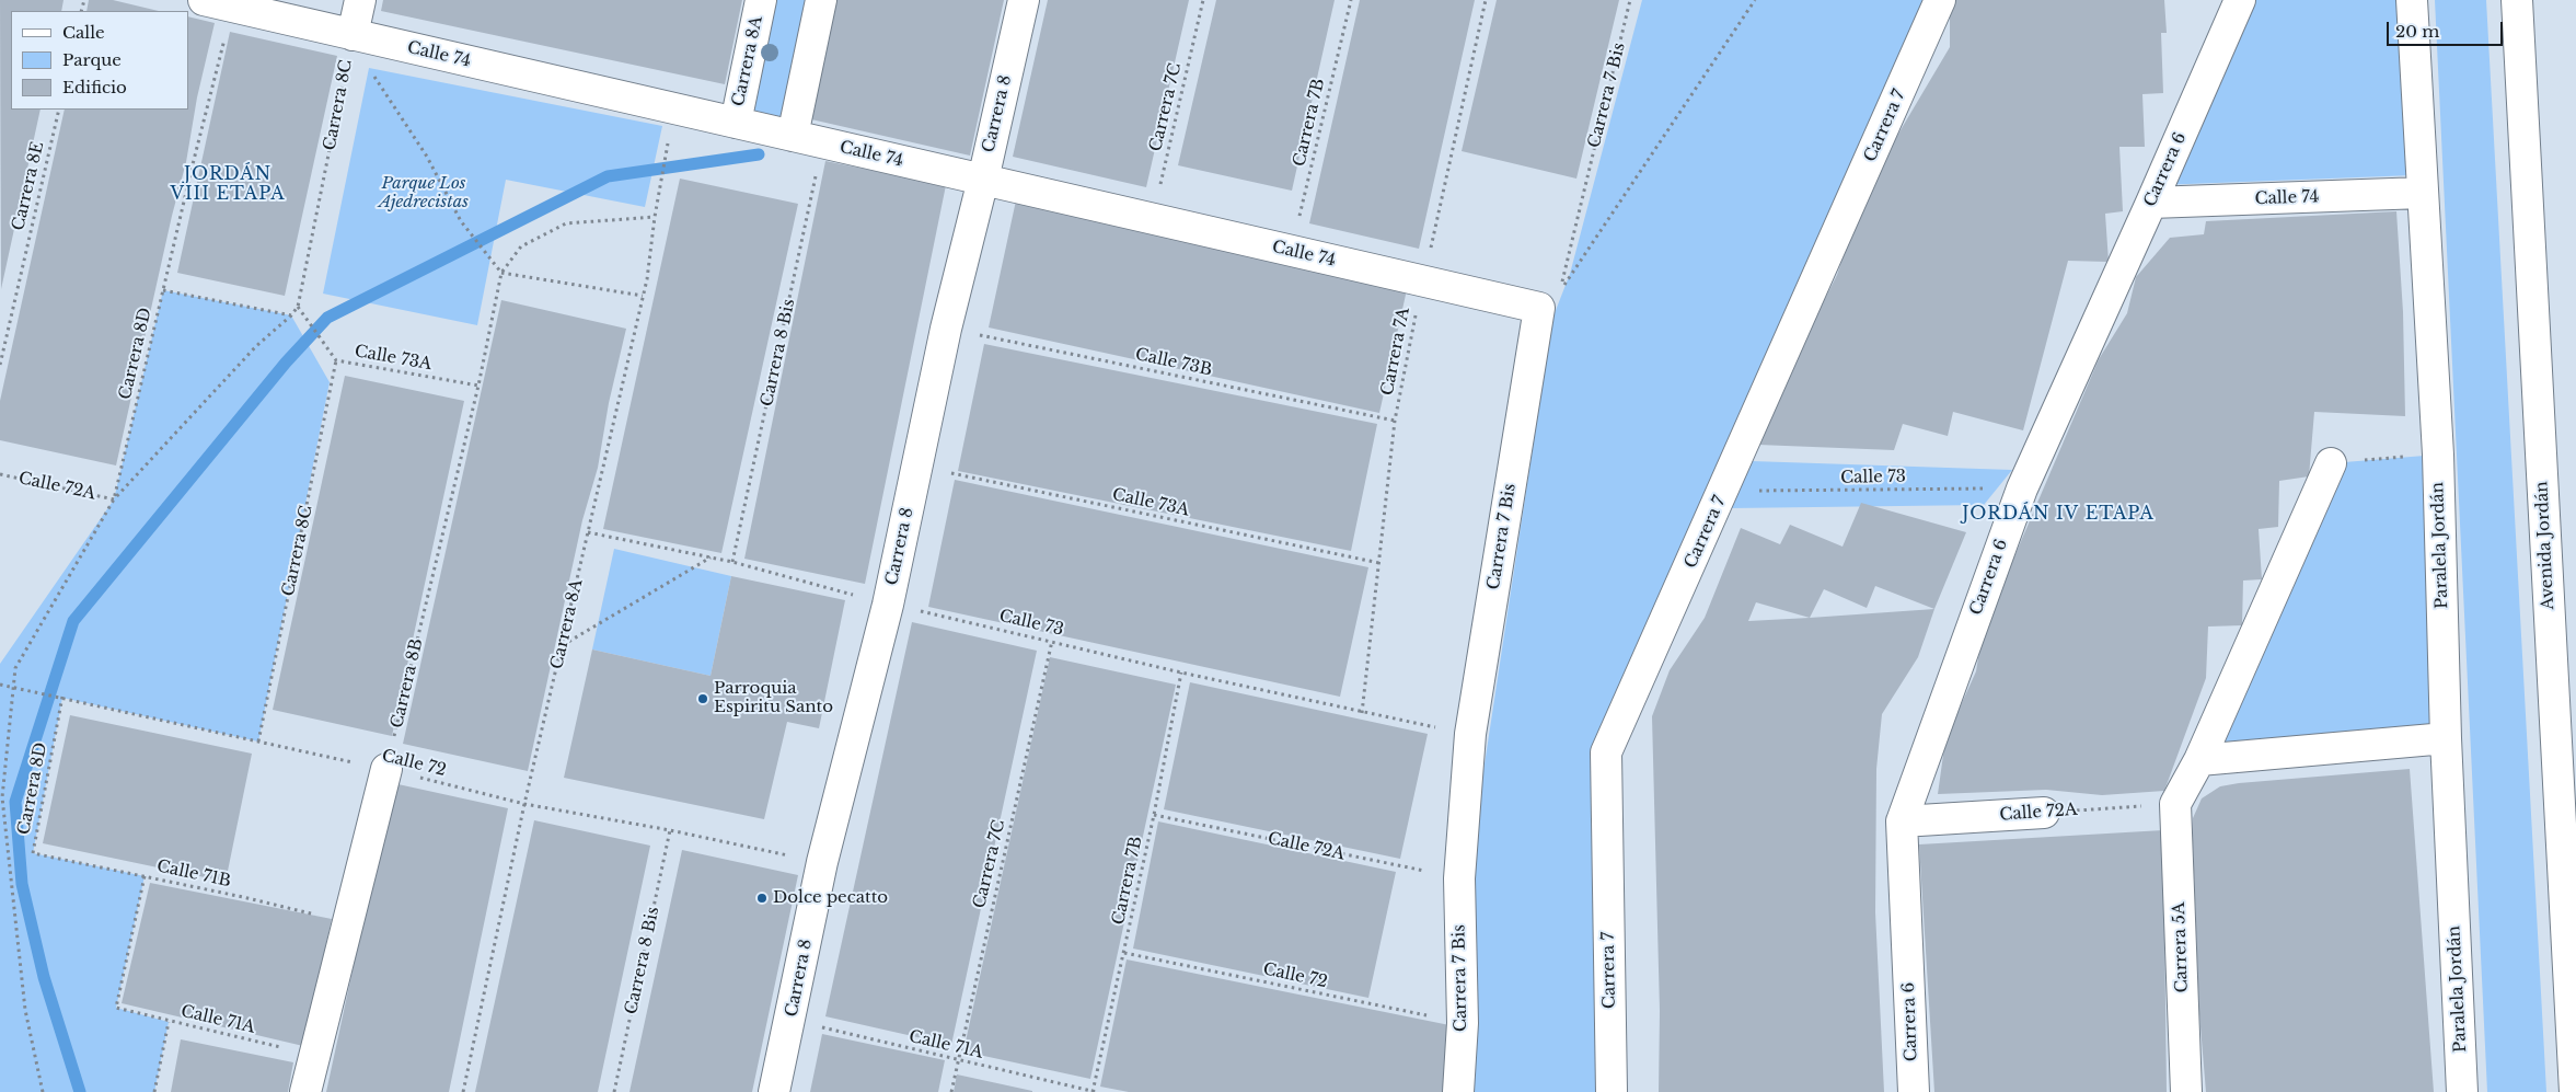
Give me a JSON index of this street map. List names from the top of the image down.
{
  "streets": {
    "street": [
      "Calle 74",
      "Carrera 8A",
      "Carrera 7 Bis",
      "Carrera 8",
      "Carrera 7",
      "Carrera 6",
      "Calle 72A",
      "Paralela Jordán",
      "Avenida Jordán",
      "Carrera 5A"
    ],
    "path": [
      "Carrera 8C",
      "Carrera 7C",
      "Carrera 7B",
      "Carrera 8E",
      "Carrera 7A",
      "Carrera 8 Bis",
      "Carrera 8D",
      "Calle 73A",
      "Calle 73B",
      "Calle 73",
      "Carrera 8B",
      "Calle 72",
      "Calle 71B",
      "Calle 71A"
    ]
  },
  "crossings": [
    ["Calle 74", "Carrera 8A"],
    ["Calle 74", "Carrera 7 Bis"],
    ["Calle 74", "Carrera 8C"],
    ["Calle 74", "Carrera 7C"],
    ["Calle 74", "Carrera 8"],
    ["Calle 74", "Carrera 7B"],
    ["Calle 74", "Carrera 6"],
    ["Calle 74", "Carrera 7A"],
    ["Calle 74", "Carrera 8 Bis"],
    ["Calle 74", "Carrera 8D"],
    ["Calle 74", "Paralela Jordán"],
    ["Carrera 8A", "Calle 73"],
    ["Carrera 8A", "Calle 72"],
    ["Carrera 7 Bis", "Calle 73"],
    ["Carrera 7 Bis", "Calle 72A"],
    ["Carrera 7 Bis", "Calle 72"],
    ["Carrera 8C", "Calle 73A"],
    ["Carrera 8C", "Calle 72"],
    ["Carrera 7C", "Calle 73"],
    ["Carrera 7C", "Calle 71A"],
    ["Carrera 8", "Calle 73A"],
    ["Carrera 8", "Calle 73B"],
    ["Carrera 8", "Calle 73"],
    ["Carrera 8", "Calle 72"],
    ["Carrera 8", "Calle 71A"],
    ["Carrera 7B", "Calle 73"],
    ["Carrera 7B", "Calle 72A"],
    ["Carrera 7B", "Calle 72"],
    ["Carrera 7B", "Calle 71A"],
    ["Carrera 7", "Calle 73"],
    ["Carrera 6", "Calle 73"],
    ["Carrera 6", "Calle 72A"],
    ["Carrera 7A", "Calle 73A"],
    ["Carrera 7A", "Calle 73B"],
    ["Carrera 7A", "Calle 73"],
    ["Carrera 8 Bis", "Calle 73"],
    ["Carrera 8 Bis", "Calle 72"],
    ["Carrera 8D", "Calle 72A"],
    ["Carrera 8D", "Calle 72"],
    ["Carrera 8D", "Calle 71B"],
    ["Calle 73A", "Carrera 8B"],
    ["Calle 72A", "Carrera 5A"],
    ["Carrera 8B", "Calle 72"],
    ["Calle 71B", "Calle 71A"]
  ],
  "districts": ["JORDÁN VIII ETAPA", "JORDÁN IV ETAPA"],
  "parks": ["Parque Los Ajedrecistas"],
  "places": ["Parroquia Espiritu Santo", "Dolce pecatto"],
  "legend": ["Calle", "Parque", "Edificio"],
  "scale_bar": "20 m"
}
